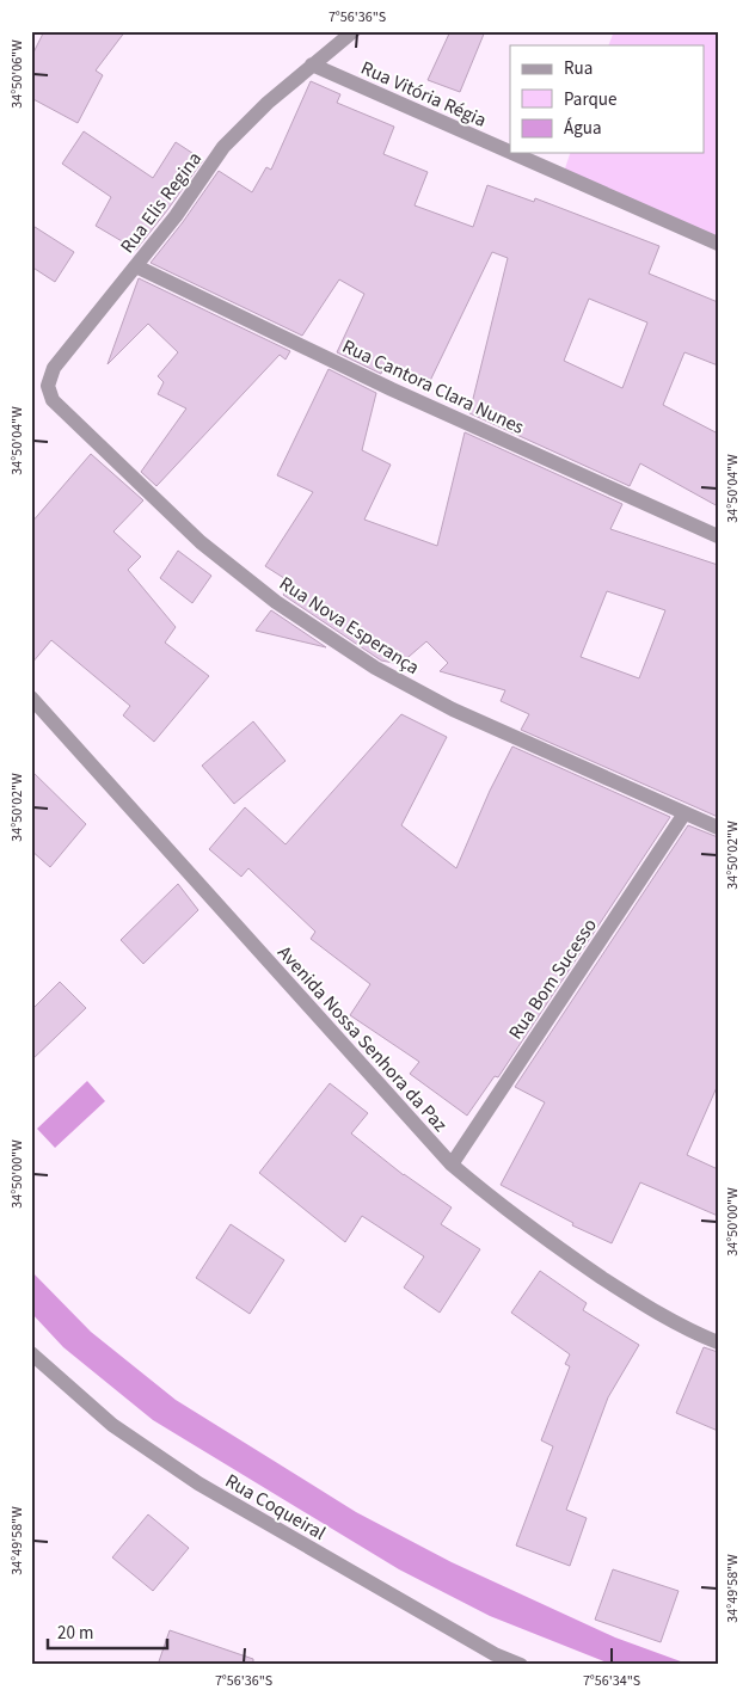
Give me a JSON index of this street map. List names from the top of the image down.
{
  "streets": {
    "street": [
      "Rua Vitória Régia",
      "Rua Elis Regina",
      "Rua Cantora Clara Nunes",
      "Rua Nova Esperança",
      "Rua Bom Sucesso",
      "Avenida Nossa Senhora da Paz",
      "Rua Coqueiral"
    ]
  },
  "crossings": [
    ["Rua Vitória Régia", "Rua Elis Regina"],
    ["Rua Elis Regina", "Rua Cantora Clara Nunes"],
    ["Rua Elis Regina", "Rua Nova Esperança"],
    ["Rua Nova Esperança", "Rua Bom Sucesso"],
    ["Rua Bom Sucesso", "Avenida Nossa Senhora da Paz"]
  ],
  "legend": ["Rua", "Parque", "Água"],
  "scale_bar": "20 m",
  "coordinates": [
    "7°56'36\"S",
    "34°50'06\"W",
    "34°50'04\"W",
    "34°50'02\"W",
    "34°50'00\"W",
    "34°49'58\"W",
    "7°56'34\"S"
  ]
}
